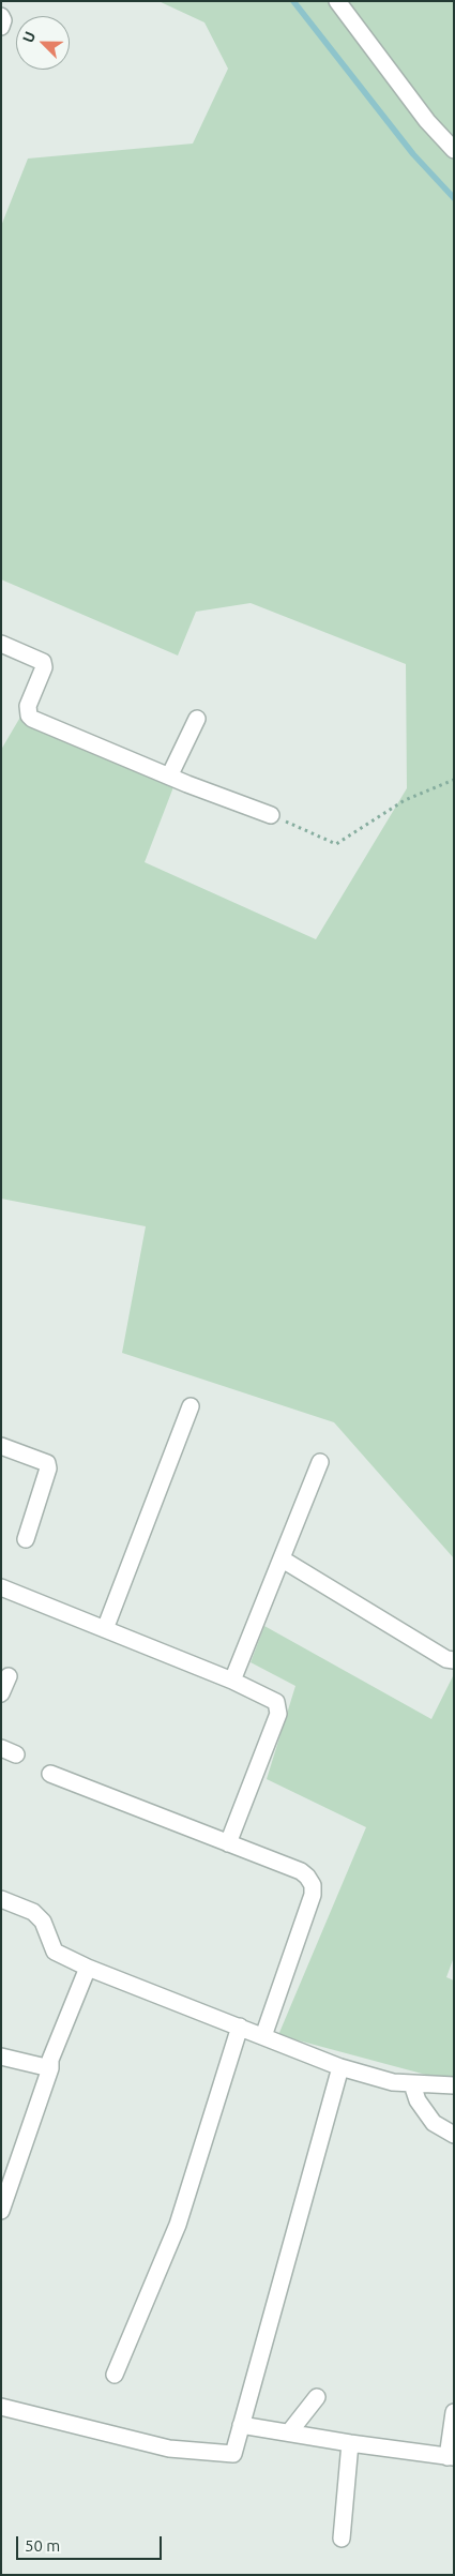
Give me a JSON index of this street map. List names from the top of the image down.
{
  "scale_bar": "50 m",
  "north": "top left"
}
